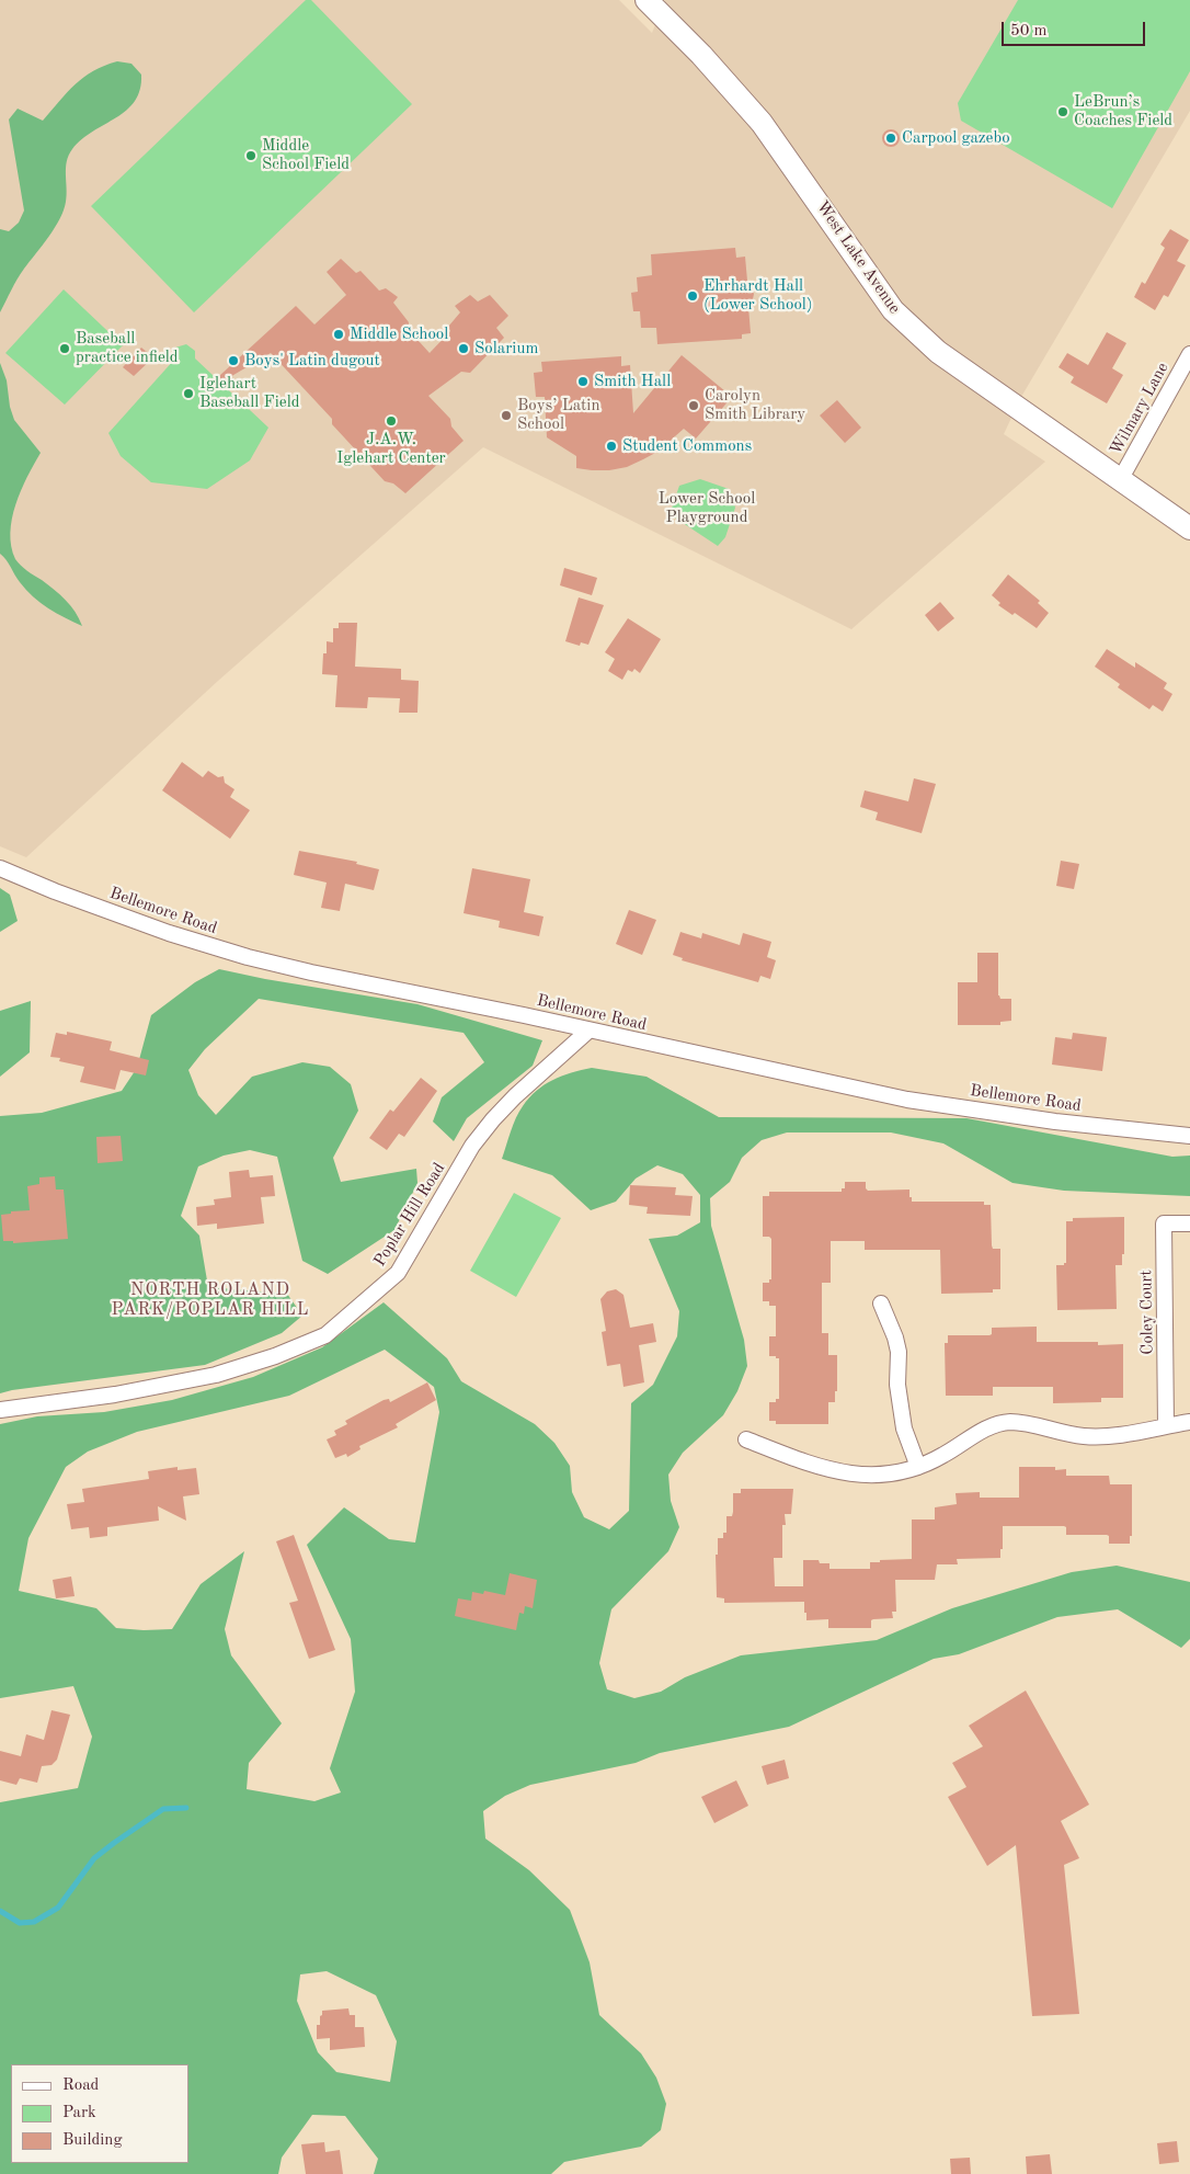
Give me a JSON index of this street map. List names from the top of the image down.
{
  "streets": {
    "street": [
      "West Lake Avenue",
      "Wilmary Lane",
      "Bellemore Road",
      "Poplar Hill Road",
      "Coley Court"
    ]
  },
  "crossings": [
    ["West Lake Avenue", "Wilmary Lane"],
    ["Bellemore Road", "Poplar Hill Road"]
  ],
  "districts": ["NORTH ROLAND PARK/POPLAR HILL"],
  "parks": ["Lower School Playground"],
  "places": [
    "LeBrun’s Coaches Field",
    "Carpool gazebo",
    "Middle School Field",
    "Ehrhardt Hall (Lower School)",
    "Middle School",
    "Baseball practice infield",
    "Solarium",
    "Boys' Latin dugout",
    "Smith Hall",
    "Iglehart Baseball Field",
    "Carolyn Smith Library",
    "Boys’ Latin School",
    "J.A.W. Iglehart Center",
    "Student Commons"
  ],
  "legend": ["Road", "Park", "Building"],
  "scale_bar": "50 m"
}
